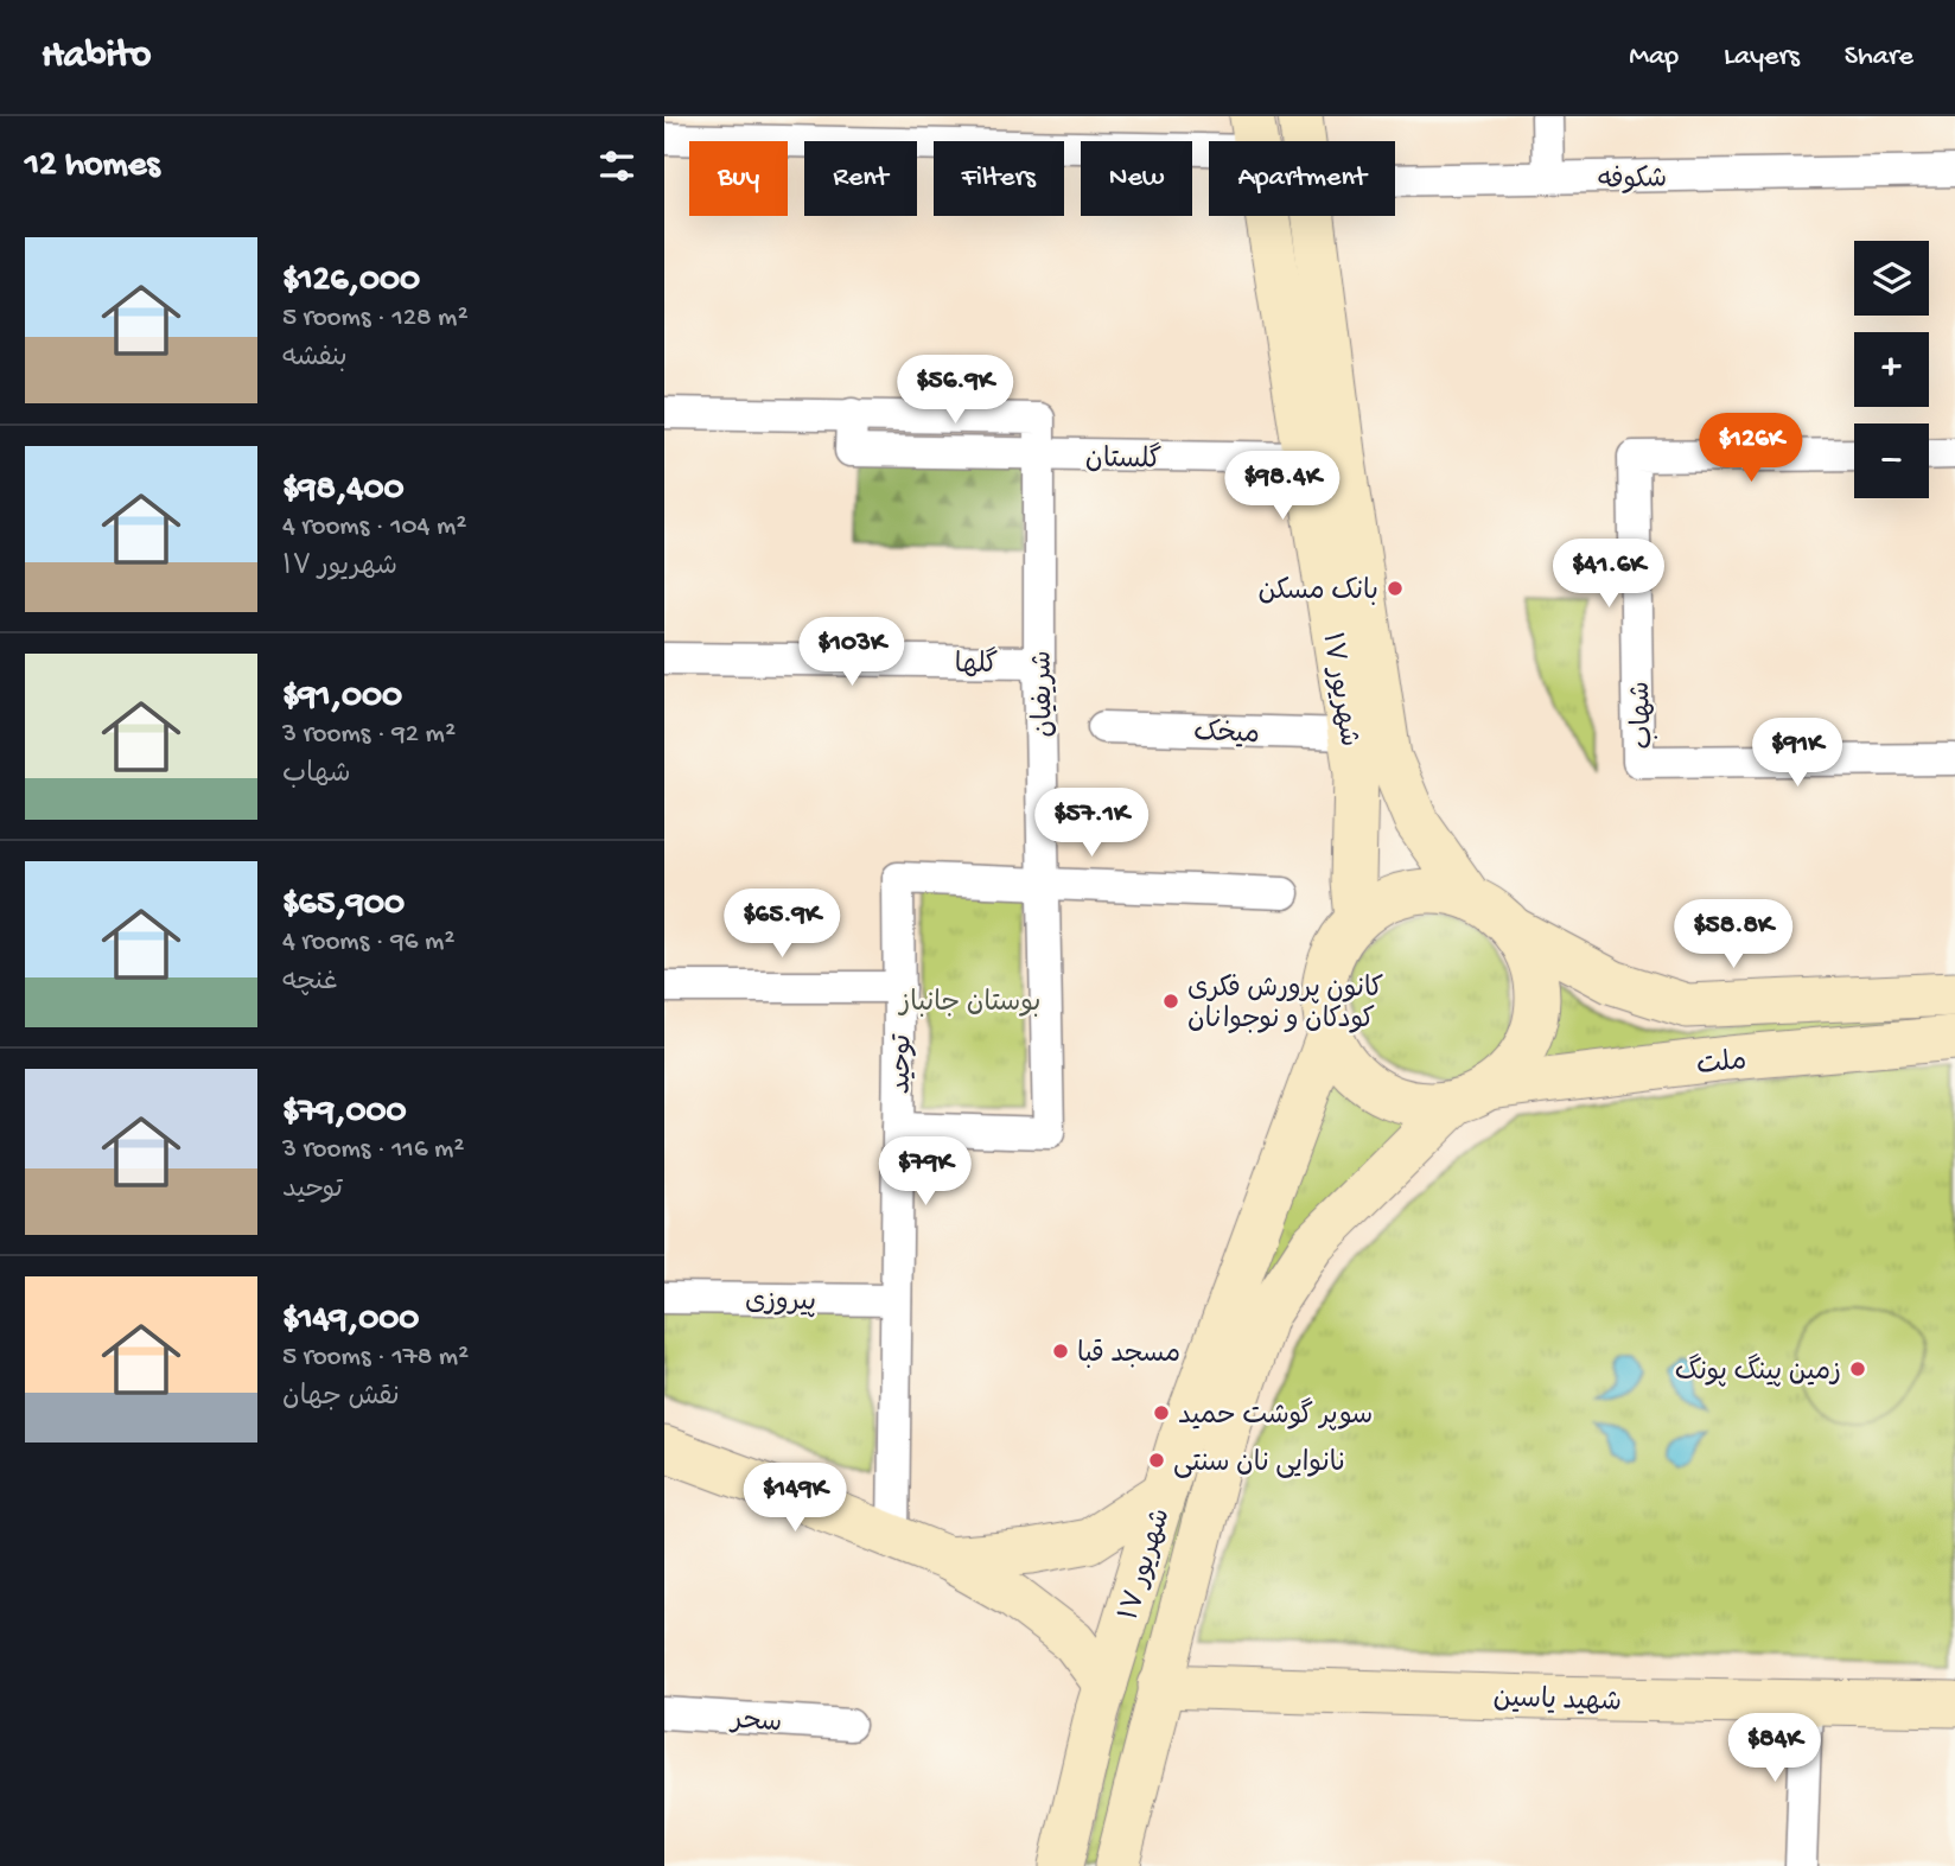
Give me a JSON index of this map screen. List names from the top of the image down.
{
  "streets": {
    "main road": ["۱۷ شهریور", "ملت", "شهید یاسین"],
    "street": [
      "شکوفه",
      "گلستان",
      "گلها",
      "شریفیان",
      "شهاب",
      "میخک",
      "توحید",
      "پیروزی",
      "سحر"
    ]
  },
  "crossings": [
    ["گلستان", "۱۷ شهریور"],
    ["گلستان", "شریفیان"],
    ["گلها", "شریفیان"],
    ["۱۷ شهریور", "میخک"],
    ["۱۷ شهریور", "ملت"],
    ["۱۷ شهریور", "شهید یاسین"],
    ["شریفیان", "توحید"],
    ["توحید", "پیروزی"]
  ],
  "parks": ["بوستان جانباز"],
  "places": [
    "بانک مسکن",
    "کانون پرورش فکری کودکان و نوجوانان",
    "مسجد قبا",
    "زمین پینگ پونگ",
    "سوپر گوشت حمید",
    "نانوایی نان سنتی"
  ],
  "page": {
    "header": "Habito",
    "nav": ["Map", "Layers", "Share"],
    "heading": "12 homes",
    "chip": [
      "Buy",
      "Rent",
      "Filters",
      "New",
      "Apartment"
    ],
    "list": [
      {
        "name": "$126,000",
        "note": "5 rooms · 128 m² · بنفشه"
      },
      {
        "name": "$98,400",
        "note": "4 rooms · 104 m² · ۱۷ شهریور"
      },
      {
        "name": "$91,000",
        "note": "3 rooms · 92 m² · شهاب"
      },
      {
        "name": "$65,900",
        "note": "4 rooms · 96 m² · غنچه"
      },
      {
        "name": "$79,000",
        "note": "3 rooms · 116 m² · توحید"
      },
      {
        "name": "$149,000",
        "note": "5 rooms · 178 m² · نقش جهان"
      }
    ],
    "map_buttons": ["+", "−"],
    "price": [
      "$56.9K",
      "$126K",
      "$98.4K",
      "$41.6K",
      "$103K",
      "$91K",
      "$57.1K",
      "$65.9K",
      "$58.8K",
      "$79K",
      "$149K",
      "$84K"
    ]
  }
}
